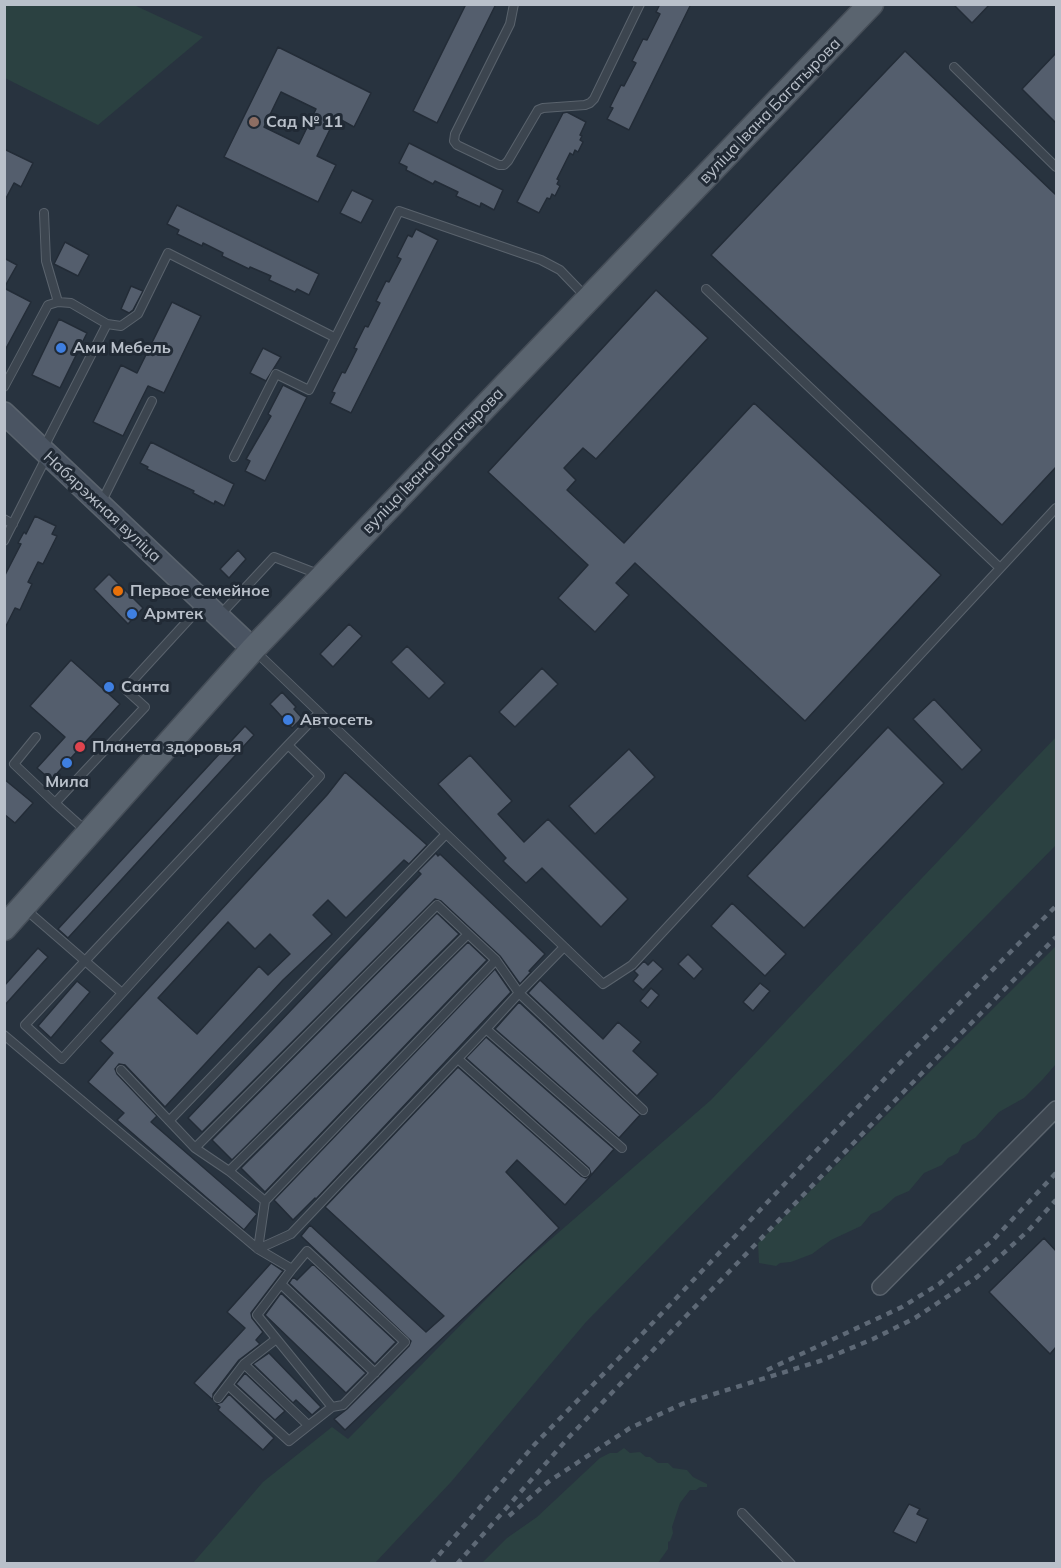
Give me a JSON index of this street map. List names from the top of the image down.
{
  "streets": {
    "main road": ["вуліца Івана Багатырова", "Набярэжная вуліца"]
  },
  "crossings": [
    ["вуліца Івана Багатырова", "Набярэжная вуліца"]
  ],
  "places": [
    "Сад № 11",
    "Ами Мебель",
    "Первое семейное",
    "Армтек",
    "Санта",
    "Автосеть",
    "Планета здоровья",
    "Мила"
  ]
}
